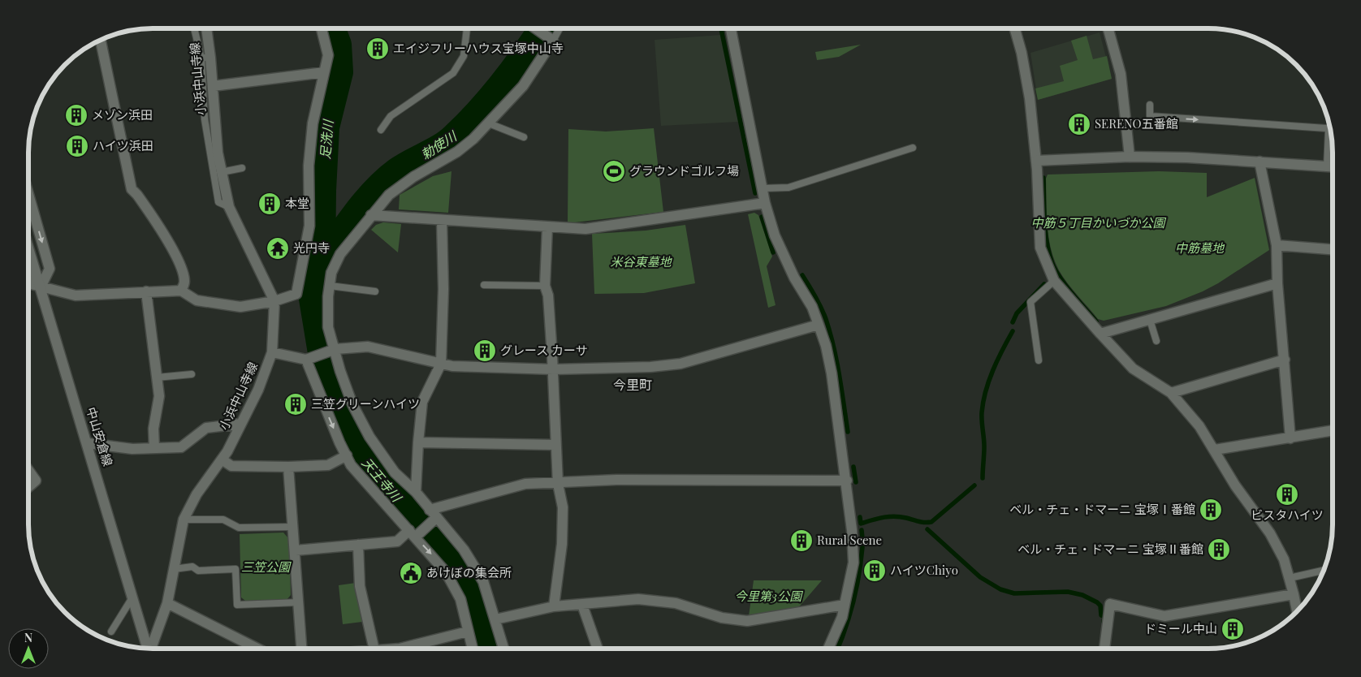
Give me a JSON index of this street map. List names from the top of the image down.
{
  "streets": {
    "street": ["小浜中山寺線", "中山安倉線"]
  },
  "districts": ["今里町"],
  "water": ["足洗川", "勅使川", "天王寺川"],
  "parks": [
    "中筋５丁目かいづか公園",
    "中筋墓地",
    "米谷東墓地",
    "三笠公園",
    "今里第3公園"
  ],
  "places": {
    "building": [
      "エイジフリーハウス宝塚中山寺",
      "メゾン浜田",
      "SERENO五番館",
      "ハイツ浜田",
      "本堂",
      "グレース カーサ",
      "三笠グリーンハイツ",
      "ビスタハイツ",
      "ベル・チェ・ドマーニ 宝塚Ⅰ番館",
      "Rural Scene",
      "ベル・チェ・ドマーニ 宝塚Ⅱ番館",
      "ハイツChiyo",
      "ドミール中山"
    ],
    "sports": ["グラウンドゴルフ場"],
    "temple": ["光円寺"],
    "public building": ["あけぼの集会所"]
  },
  "north": "top"
}
